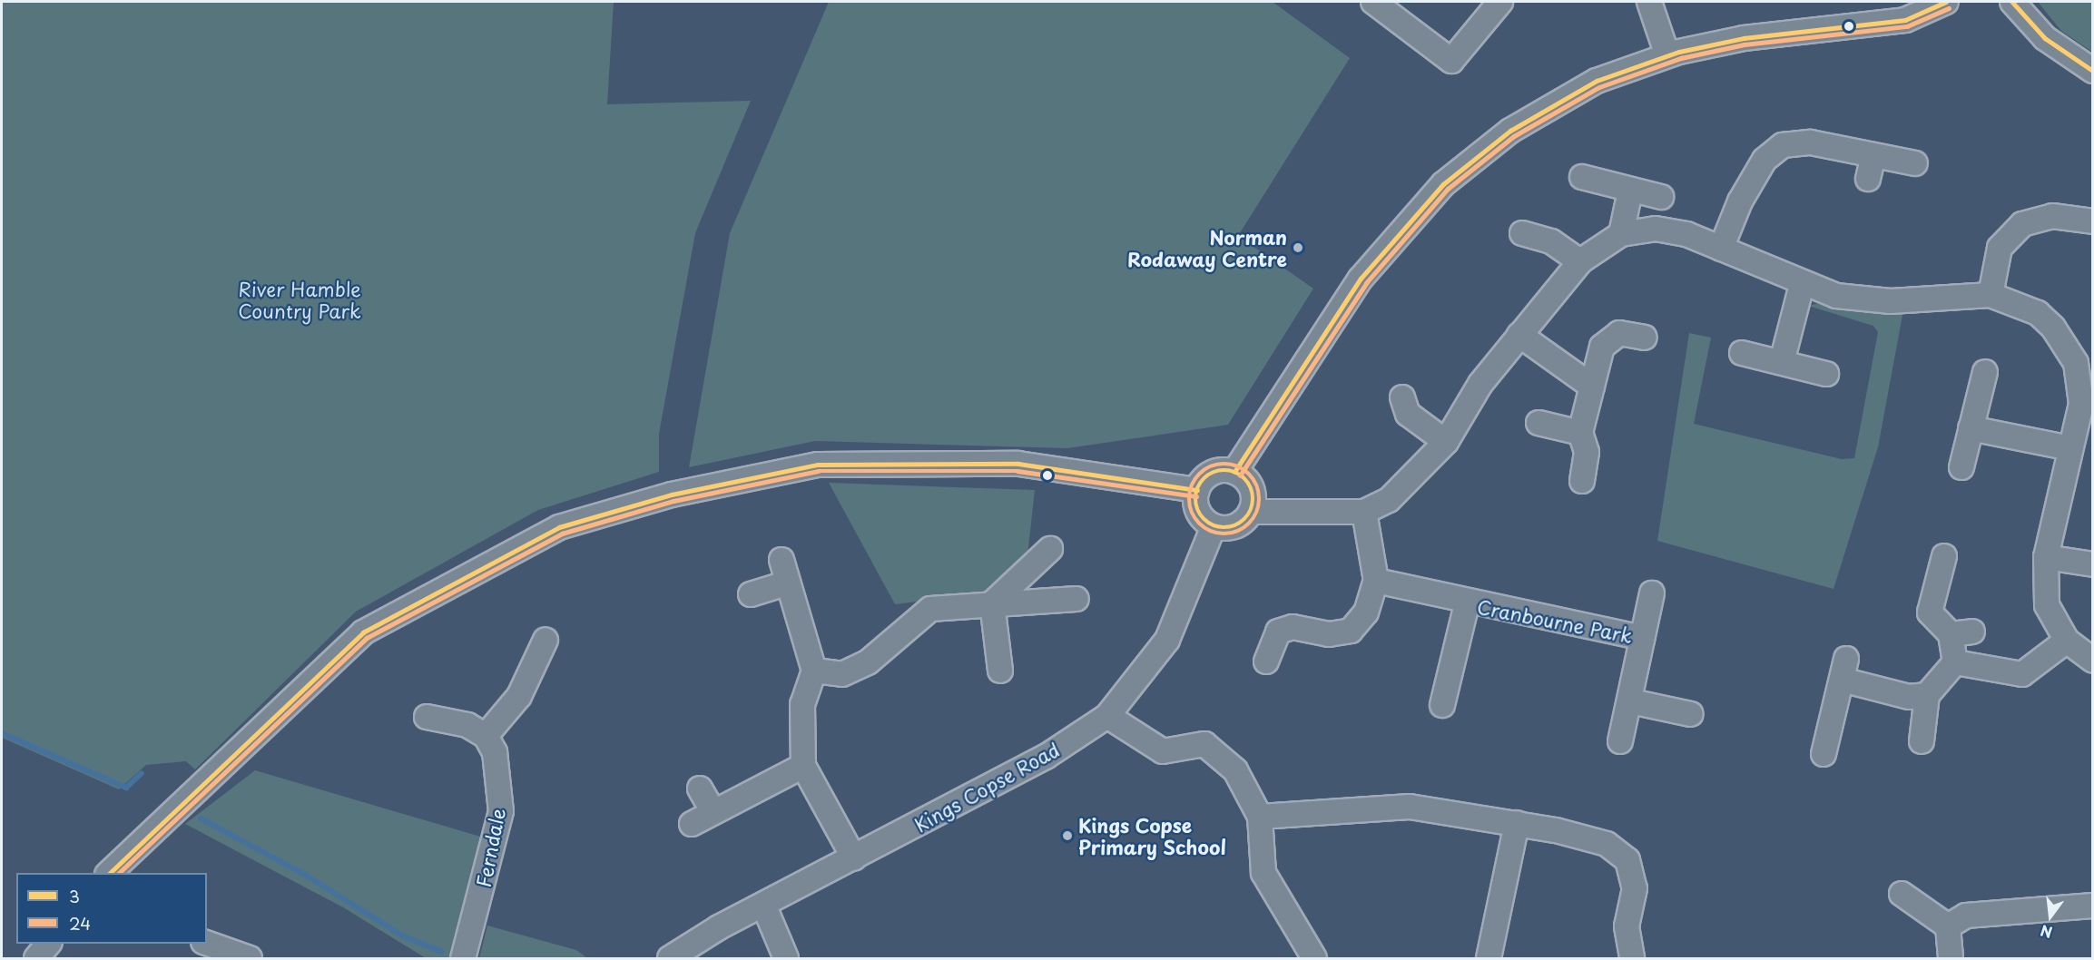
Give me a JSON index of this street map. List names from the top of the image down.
{
  "streets": {
    "street": ["Cranbourne Park", "Kings Copse Road", "Ferndale"]
  },
  "parks": ["River Hamble Country Park"],
  "places": ["Norman Rodaway Centre", "Kings Copse Primary School"],
  "lines": ["transit line 3", "transit line 24"],
  "legend": ["3", "24"],
  "north": "bottom"
}
